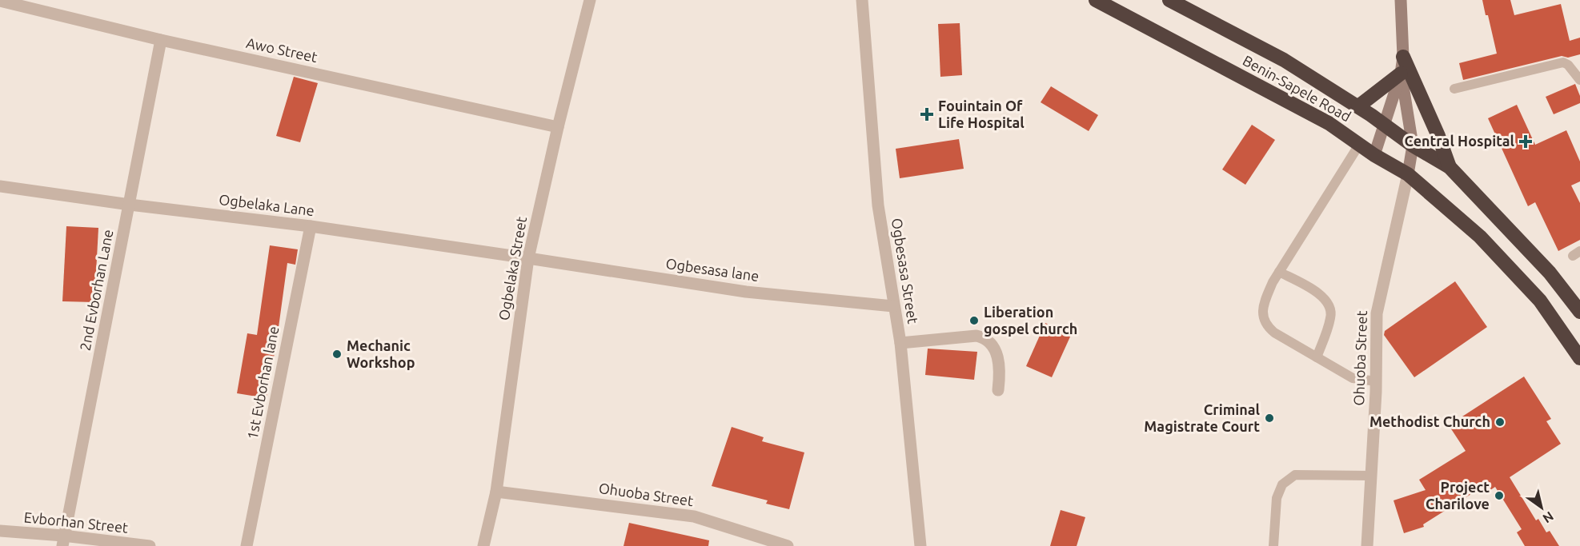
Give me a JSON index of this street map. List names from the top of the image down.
{
  "streets": {
    "highway": ["Benin-Sapele Road"],
    "street": [
      "Awo Street",
      "Ogbelaka Lane",
      "Ogbelaka Street",
      "Ogbesasa lane",
      "Ogbesasa Street",
      "2nd Evborhan Lane",
      "Ohuoba Street",
      "1st Evborhan lane",
      "Evborhan Street"
    ]
  },
  "crossings": [
    ["Awo Street", "Ogbelaka Street"],
    ["Awo Street", "2nd Evborhan Lane"],
    ["Benin-Sapele Road", "Ohuoba Street"],
    ["Ogbelaka Lane", "Ogbelaka Street"],
    ["Ogbelaka Lane", "Ogbesasa lane"],
    ["Ogbelaka Lane", "2nd Evborhan Lane"],
    ["Ogbelaka Lane", "1st Evborhan lane"],
    ["Ogbelaka Street", "Ogbesasa lane"],
    ["Ogbelaka Street", "Ohuoba Street"],
    ["Ogbesasa lane", "Ogbesasa Street"],
    ["2nd Evborhan Lane", "Evborhan Street"]
  ],
  "places": {
    "health": ["Fouintain Of Life Hospital", "Central Hospital"],
    "other": [
      "Liberation gospel church",
      "Mechanic Workshop",
      "Criminal Magistrate Court",
      "Methodist Church",
      "Project Charilove"
    ]
  },
  "north": "bottom right"
}
